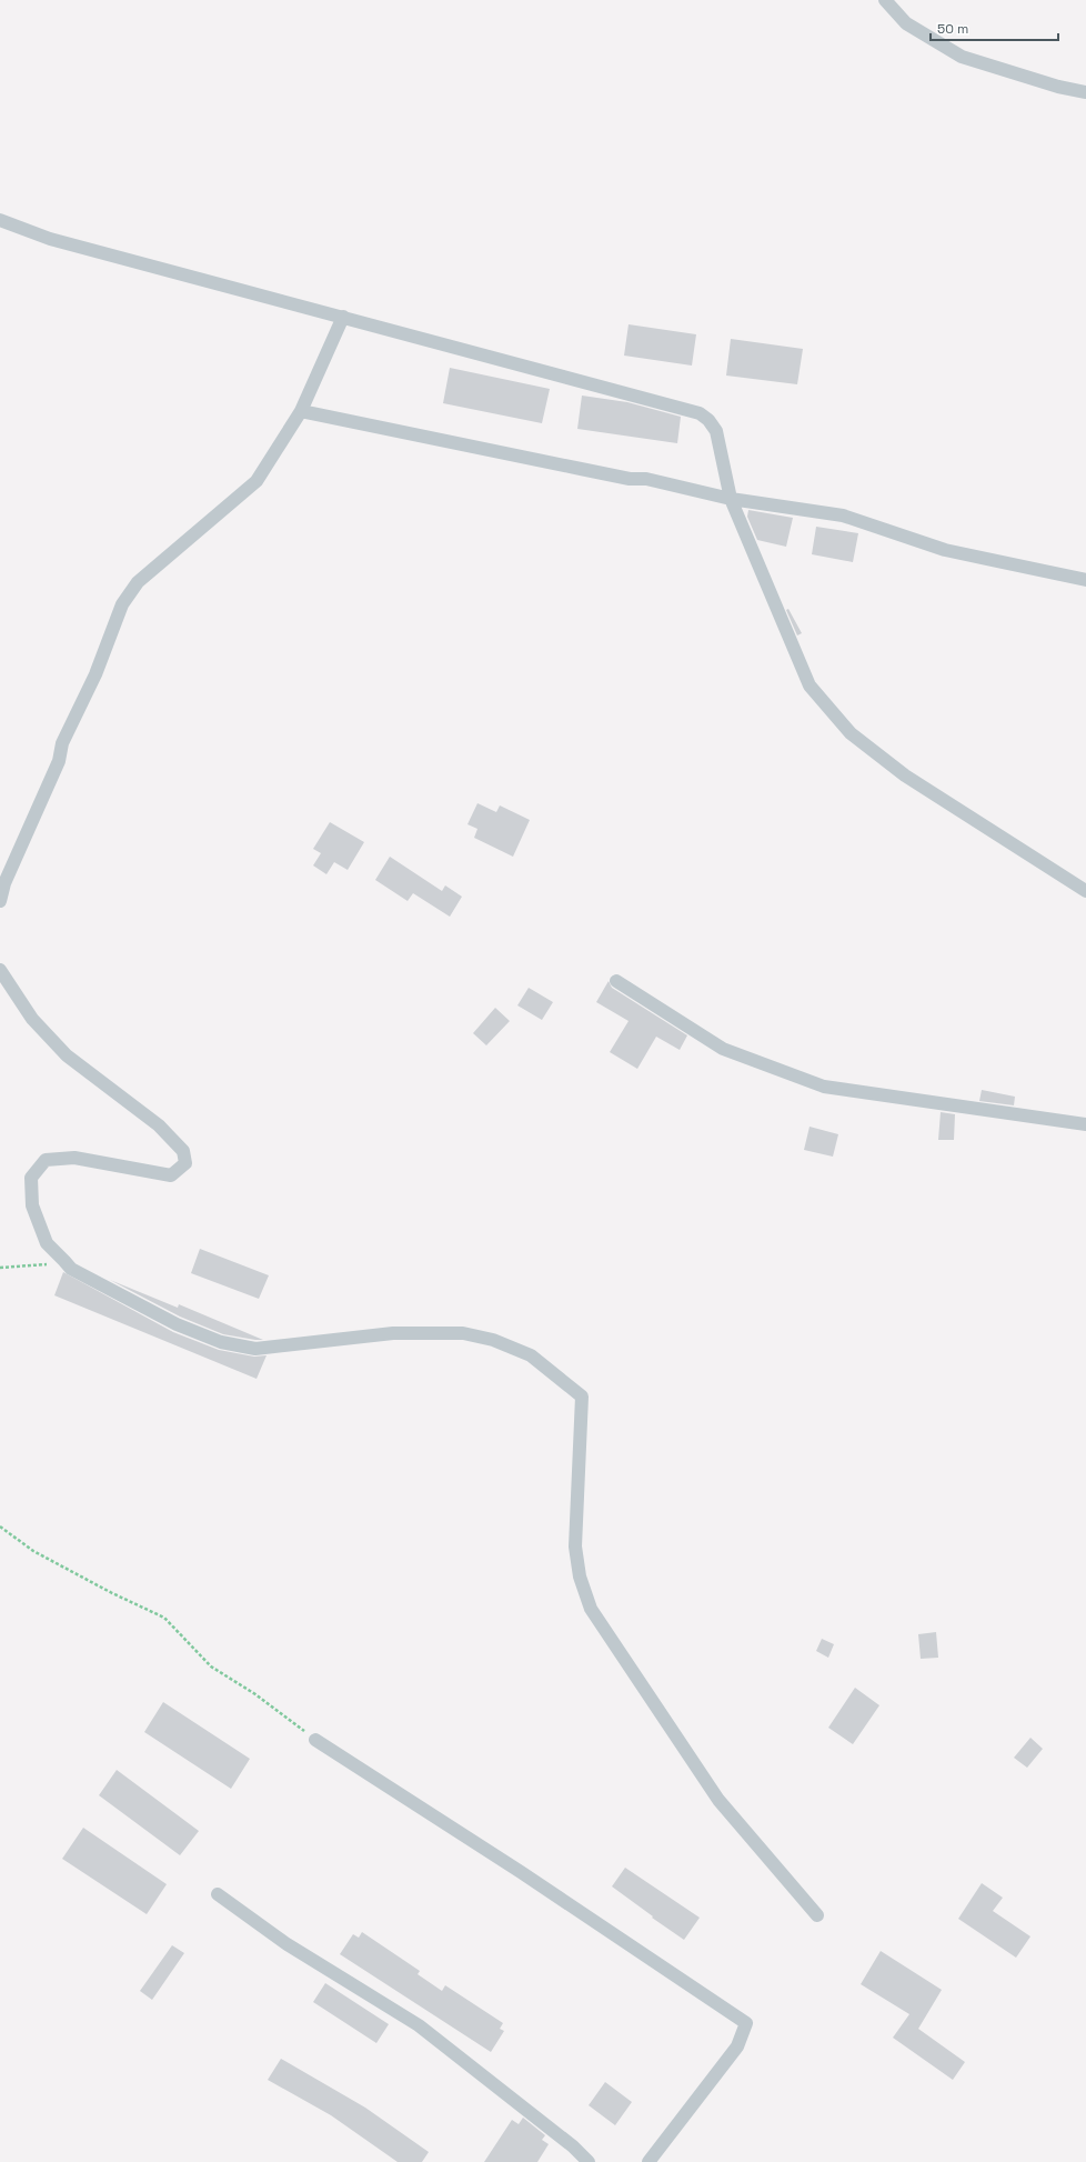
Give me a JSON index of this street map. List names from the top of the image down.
{
  "scale_bar": "50 m"
}
